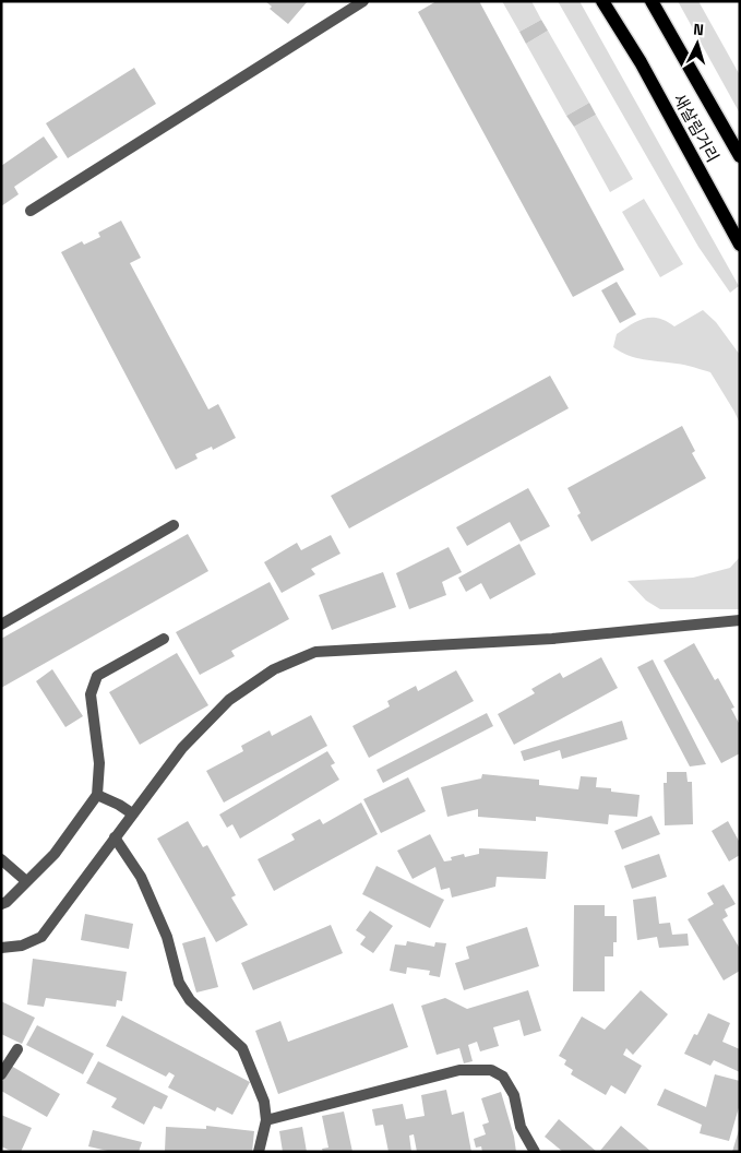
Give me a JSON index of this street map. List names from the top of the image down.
{
  "streets": {
    "main road": ["새살림거리"]
  },
  "north": "top"
}
